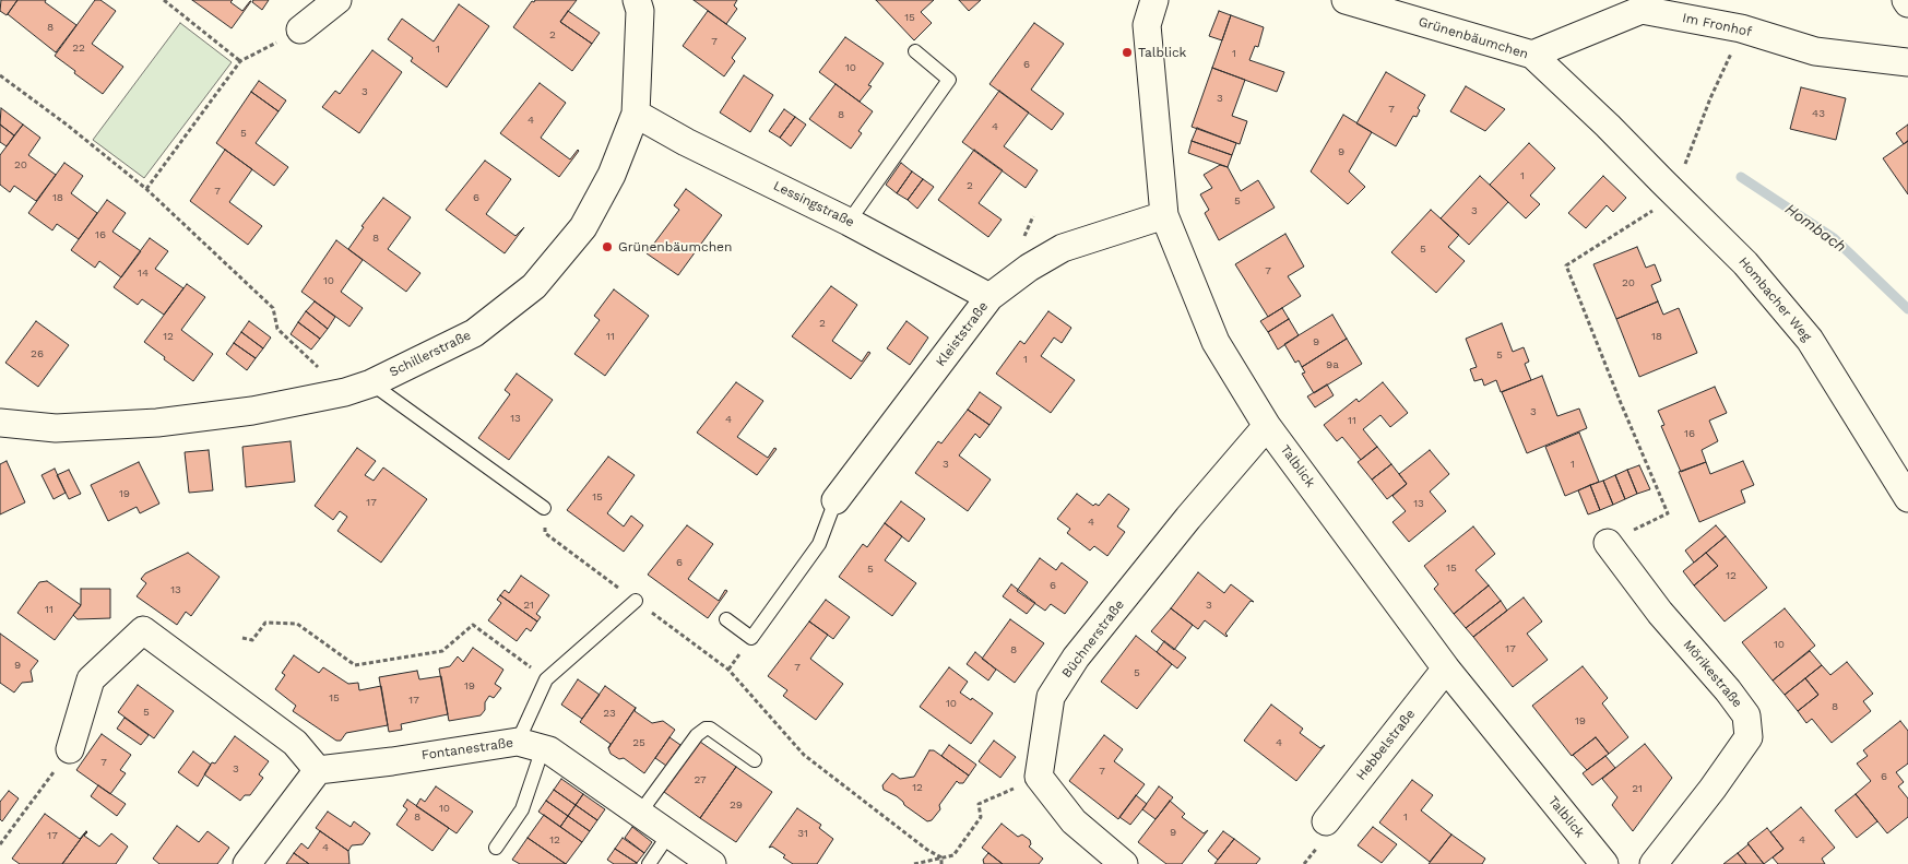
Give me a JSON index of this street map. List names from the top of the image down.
{
  "streets": {
    "street": [
      "Im Fronhof",
      "Grünenbäumchen",
      "Lessingstraße",
      "Hombacher Weg",
      "Kleiststraße",
      "Schillerstraße",
      "Talblick",
      "Büchnerstraße",
      "Mörikestraße",
      "Hebbelstraße",
      "Fontanestraße"
    ]
  },
  "crossings": [
    ["Im Fronhof", "Grünenbäumchen"],
    ["Grünenbäumchen", "Hombacher Weg"],
    ["Lessingstraße", "Kleiststraße"],
    ["Lessingstraße", "Schillerstraße"],
    ["Kleiststraße", "Talblick"],
    ["Talblick", "Büchnerstraße"],
    ["Talblick", "Hebbelstraße"]
  ],
  "water": ["Hombach"],
  "places": ["Talblick", "Grünenbäumchen"],
  "house_numbers": [
    "15",
    "8",
    "2",
    "7",
    "22",
    "1",
    "1",
    "6",
    "10",
    "3",
    "3",
    "7",
    "43",
    "8",
    "4",
    "4",
    "5",
    "9",
    "20",
    "1",
    "2",
    "7",
    "18",
    "6",
    "5",
    "3",
    "16",
    "8",
    "5",
    "7",
    "14",
    "10",
    "20",
    "2",
    "12",
    "11",
    "18",
    "9",
    "26",
    "5",
    "1",
    "9a",
    "3",
    "13",
    "4",
    "11",
    "16",
    "3",
    "1",
    "19",
    "15",
    "17",
    "13",
    "4",
    "6",
    "15",
    "5",
    "12",
    "6",
    "13",
    "21",
    "3",
    "11",
    "10",
    "17",
    "8",
    "9",
    "7",
    "5",
    "19",
    "15",
    "17",
    "10",
    "8",
    "5",
    "23",
    "19",
    "25",
    "4",
    "7",
    "3",
    "7",
    "6",
    "27",
    "12",
    "21",
    "29",
    "10",
    "8",
    "1",
    "9",
    "31",
    "17",
    "12",
    "4",
    "4"
  ]
}
